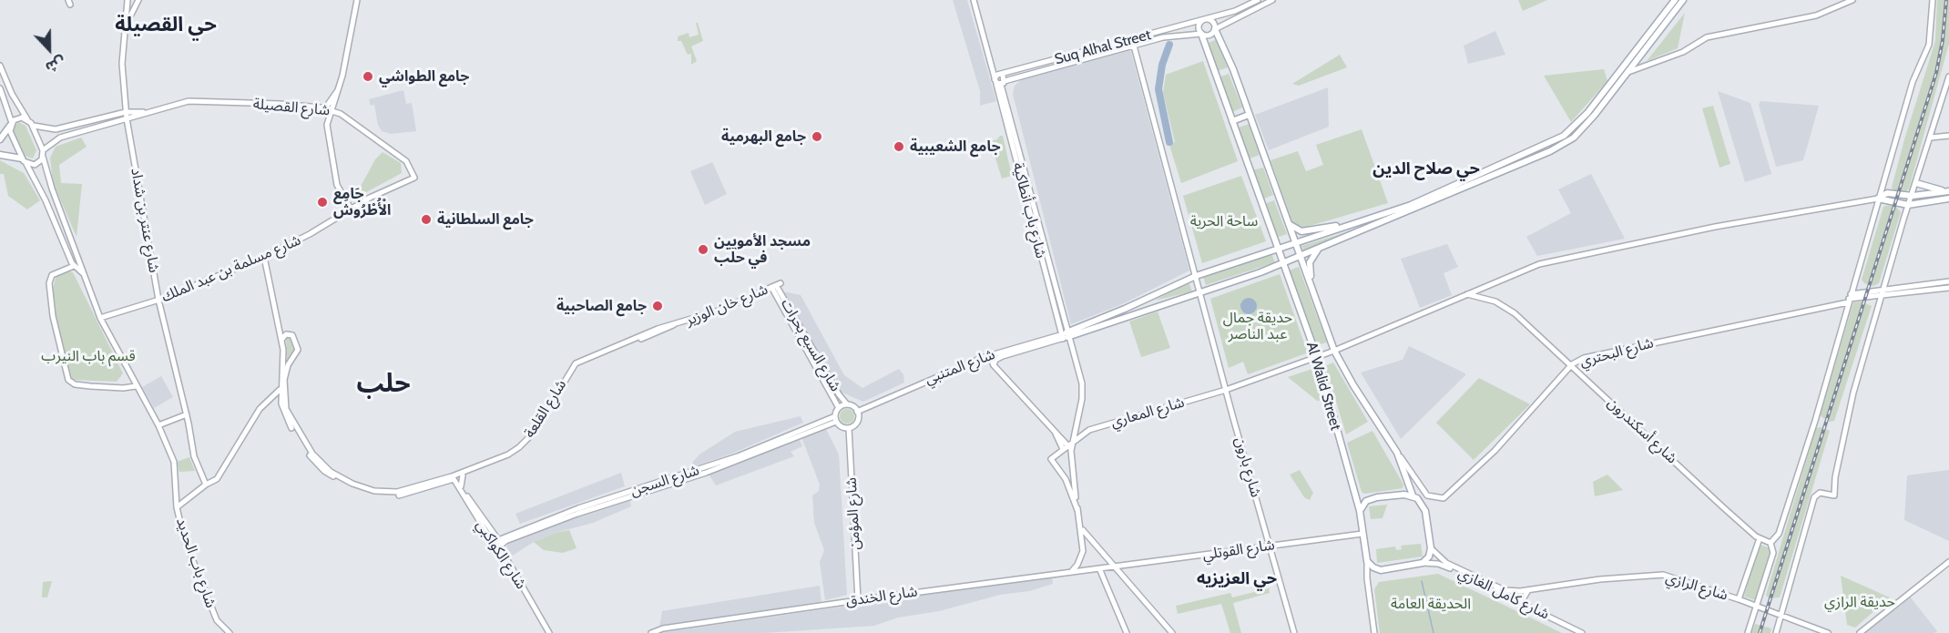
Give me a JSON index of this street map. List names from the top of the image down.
{
  "streets": {
    "main road": [
      "Suq Alhal Street",
      "شارع القصيلة",
      "شارع باب أنطاكية",
      "شارع عنتر بن شداد",
      "شارع مسلمة بن عبد الملك",
      "شارع خان الوزير",
      "شارع السبع بحرات",
      "شارع البحتري",
      "شارع المتنبي",
      "Al Walid Street",
      "شارع القلعة",
      "شارع المعاري",
      "شارع أسكندرون",
      "شارع بارون",
      "شارع السجن",
      "شارع المؤمن",
      "شارع القوتلي",
      "شارع الكواكبي",
      "شارع باب الحديد",
      "شارع الرازي",
      "شارع كامل الغازي",
      "شارع الخندق"
    ]
  },
  "crossings": [
    ["Suq Alhal Street", "شارع باب أنطاكية"],
    ["Suq Alhal Street", "شارع بارون"],
    ["شارع القصيلة", "شارع عنتر بن شداد"],
    ["شارع القصيلة", "شارع مسلمة بن عبد الملك"],
    ["شارع القصيلة", "شارع باب الحديد"],
    ["شارع باب أنطاكية", "شارع المتنبي"],
    ["شارع عنتر بن شداد", "شارع مسلمة بن عبد الملك"],
    ["شارع مسلمة بن عبد الملك", "شارع القلعة"],
    ["شارع مسلمة بن عبد الملك", "شارع باب الحديد"],
    ["شارع خان الوزير", "شارع السبع بحرات"],
    ["شارع خان الوزير", "شارع القلعة"],
    ["شارع السبع بحرات", "شارع المتنبي"],
    ["شارع السبع بحرات", "شارع السجن"],
    ["شارع السبع بحرات", "شارع المؤمن"],
    ["شارع البحتري", "شارع أسكندرون"],
    ["شارع المتنبي", "Al Walid Street"],
    ["شارع المتنبي", "شارع بارون"],
    ["شارع المتنبي", "شارع السجن"],
    ["شارع المتنبي", "شارع المؤمن"],
    ["Al Walid Street", "شارع المعاري"],
    ["Al Walid Street", "شارع القوتلي"],
    ["Al Walid Street", "شارع كامل الغازي"],
    ["شارع القلعة", "شارع الكواكبي"],
    ["شارع المعاري", "شارع أسكندرون"],
    ["شارع المعاري", "شارع بارون"],
    ["شارع بارون", "شارع القوتلي"],
    ["شارع السجن", "شارع المؤمن"],
    ["شارع السجن", "شارع الكواكبي"],
    ["شارع المؤمن", "شارع الخندق"],
    ["شارع القوتلي", "شارع كامل الغازي"],
    ["شارع القوتلي", "شارع الخندق"],
    ["شارع الرازي", "شارع كامل الغازي"]
  ],
  "districts": [
    "حي القصيلة",
    "حي صلاح الدين",
    "حلب",
    "حي العزيزيه"
  ],
  "parks": [
    "ساحة الحرية",
    "حديقة جمال عبد الناصر",
    "قسم باب النيرب",
    "حديقة الرازي",
    "الحديقة العامة"
  ],
  "places": [
    "جامع الطواشي",
    "جامع البهرمية",
    "جامع الشعيبية",
    "جَامِع الْأُطْرُوش",
    "جامع السلطانية",
    "مسجد الأمويين في حلب",
    "جامع الصاحبية"
  ],
  "north": "bottom"
}
